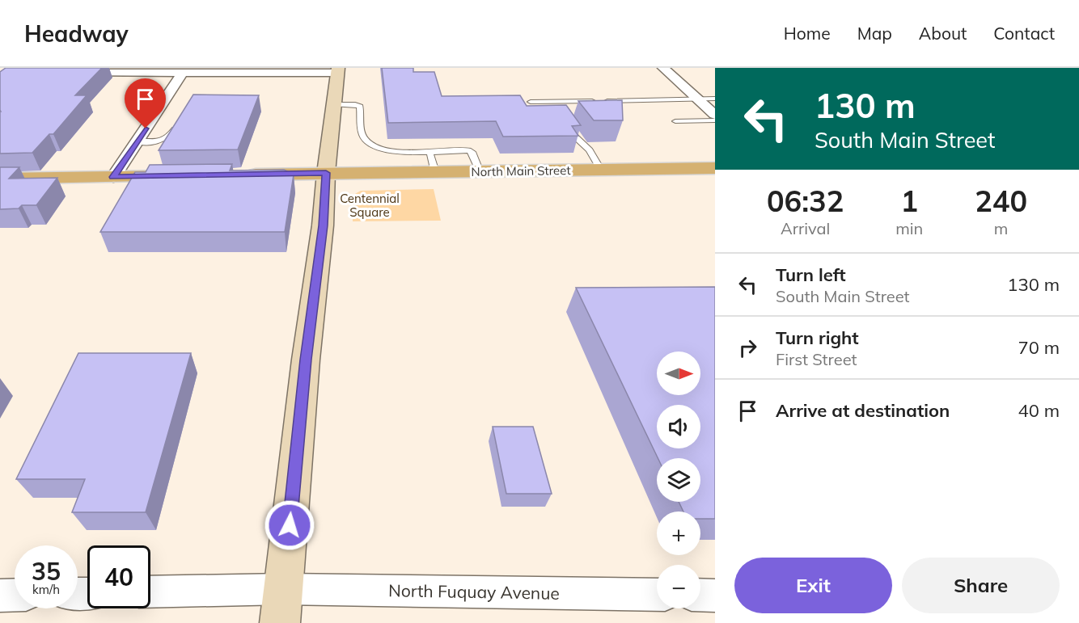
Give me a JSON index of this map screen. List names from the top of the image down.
{
  "streets": {
    "main road": ["North Main Street"],
    "street": ["North Fuquay Avenue"]
  },
  "parks": ["Centennial Square"],
  "north": "right",
  "page": {
    "header": "Headway",
    "nav": [
      "Home",
      "Map",
      "About",
      "Contact"
    ],
    "turn": ["130 m", "South Main Street"],
    "eta": [
      "06:32",
      "Arrival",
      "1",
      "min",
      "240",
      "m"
    ],
    "list": [
      {
        "name": "Turn left",
        "note": "South Main Street",
        "value": "130 m"
      },
      {
        "name": "Turn right",
        "note": "First Street",
        "value": "70 m"
      },
      {
        "name": "Arrive at destination",
        "value": "40 m"
      }
    ],
    "map_buttons": ["+", "−"],
    "speed": "35 km/h",
    "limit": "40",
    "buttons": ["Exit", "Share"]
  }
}
